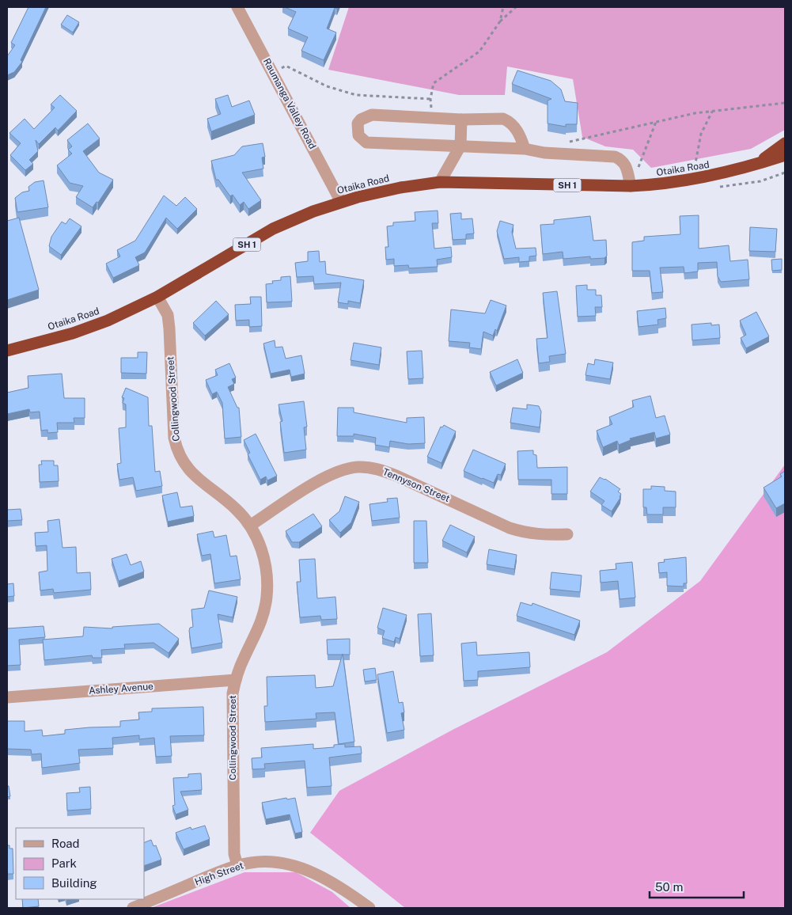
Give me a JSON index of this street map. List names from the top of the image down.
{
  "streets": {
    "highway": ["Otaika Road", "SH 1"],
    "street": [
      "Raumanga Valley Road",
      "Collingwood Street",
      "Tennyson Street",
      "Ashley Avenue",
      "High Street"
    ]
  },
  "crossings": [
    ["Raumanga Valley Road", "Otaika Road"],
    ["Otaika Road", "Collingwood Street"],
    ["Collingwood Street", "Tennyson Street"],
    ["Collingwood Street", "Ashley Avenue"],
    ["Collingwood Street", "High Street"]
  ],
  "legend": ["Road", "Park", "Building"],
  "scale_bar": "50 m"
}
